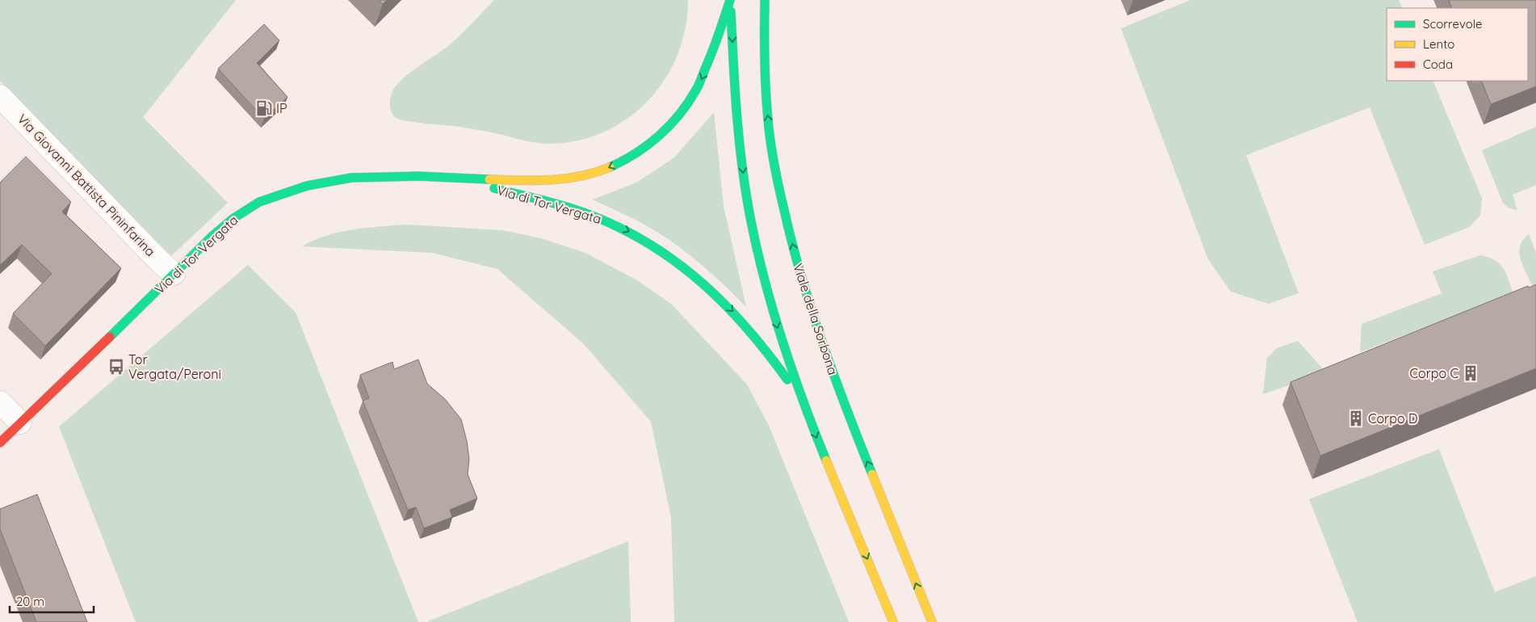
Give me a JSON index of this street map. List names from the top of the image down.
{
  "streets": {
    "street": ["Via Giovanni Battista Pininfarina", "Via di Tor Vergata", "Viale della Sorbona"]
  },
  "crossings": [
    ["Via Giovanni Battista Pininfarina", "Via di Tor Vergata"]
  ],
  "places": {
    "fuel station": ["IP"],
    "bus stop": ["Tor Vergata/Peroni"],
    "building": ["Corpo C", "Corpo D"]
  },
  "legend": ["Scorrevole", "Lento", "Coda"],
  "scale_bar": "20 m"
}
